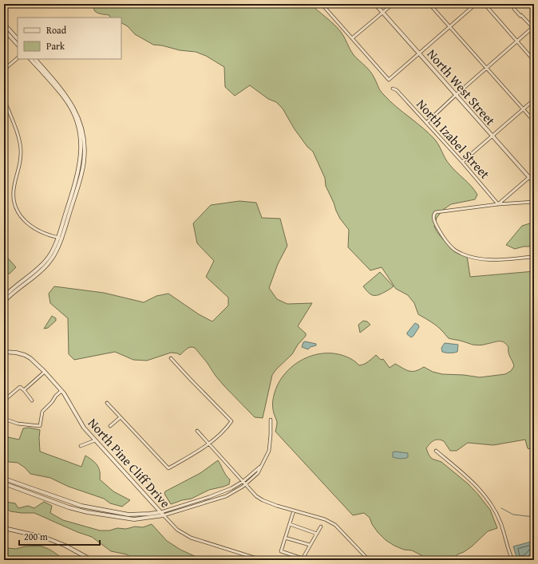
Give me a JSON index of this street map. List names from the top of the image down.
{
  "streets": {
    "street": ["North West Street", "North Izabel Street", "North Pine Cliff Drive"]
  },
  "legend": ["Road", "Park"],
  "scale_bar": "200 m"
}
